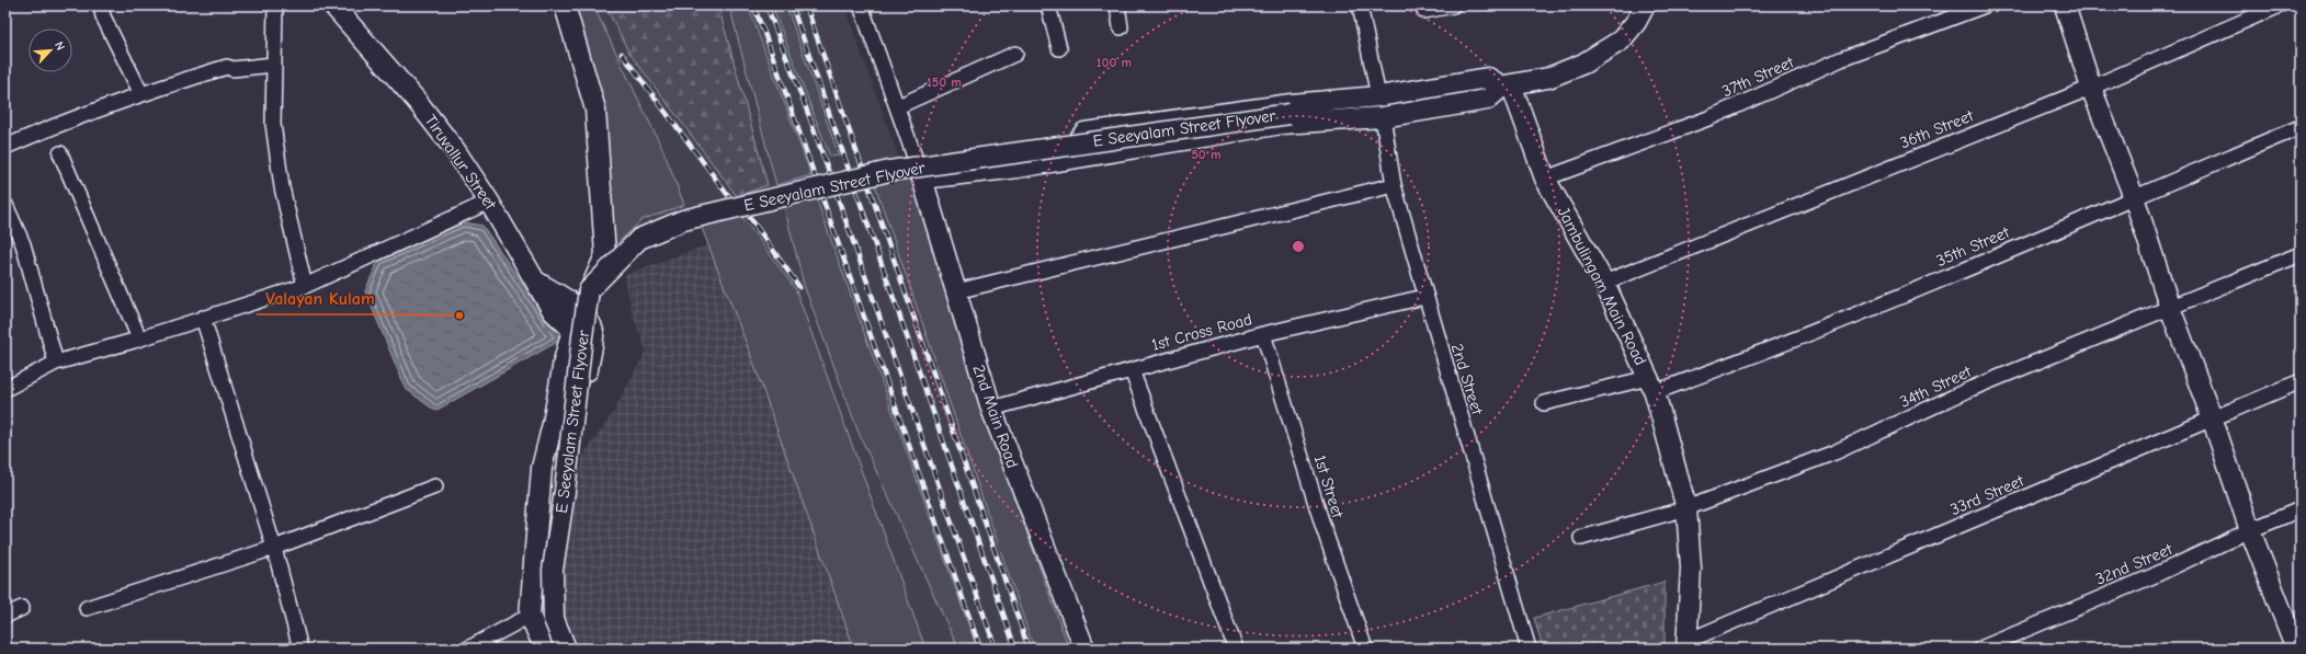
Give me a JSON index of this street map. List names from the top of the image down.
{
  "streets": {
    "street": [
      "37th Street",
      "E Seeyalam Street Flyover",
      "36th Street",
      "Tiruvallur Street",
      "35th Street",
      "Jambulingam Main Road",
      "1st Cross Road",
      "2nd Street",
      "34th Street",
      "2nd Main Road",
      "1st Street",
      "33rd Street",
      "32nd Street"
    ]
  },
  "crossings": [
    ["37th Street", "Jambulingam Main Road"],
    ["E Seeyalam Street Flyover", "Jambulingam Main Road"],
    ["36th Street", "Jambulingam Main Road"],
    ["35th Street", "Jambulingam Main Road"],
    ["Jambulingam Main Road", "34th Street"],
    ["Jambulingam Main Road", "33rd Street"],
    ["1st Cross Road", "2nd Street"],
    ["1st Cross Road", "2nd Main Road"],
    ["1st Cross Road", "1st Street"]
  ],
  "places": ["Valayan Kulam"],
  "north": "top right",
  "rings": ["100 m", "150 m", "50 m"]
}
